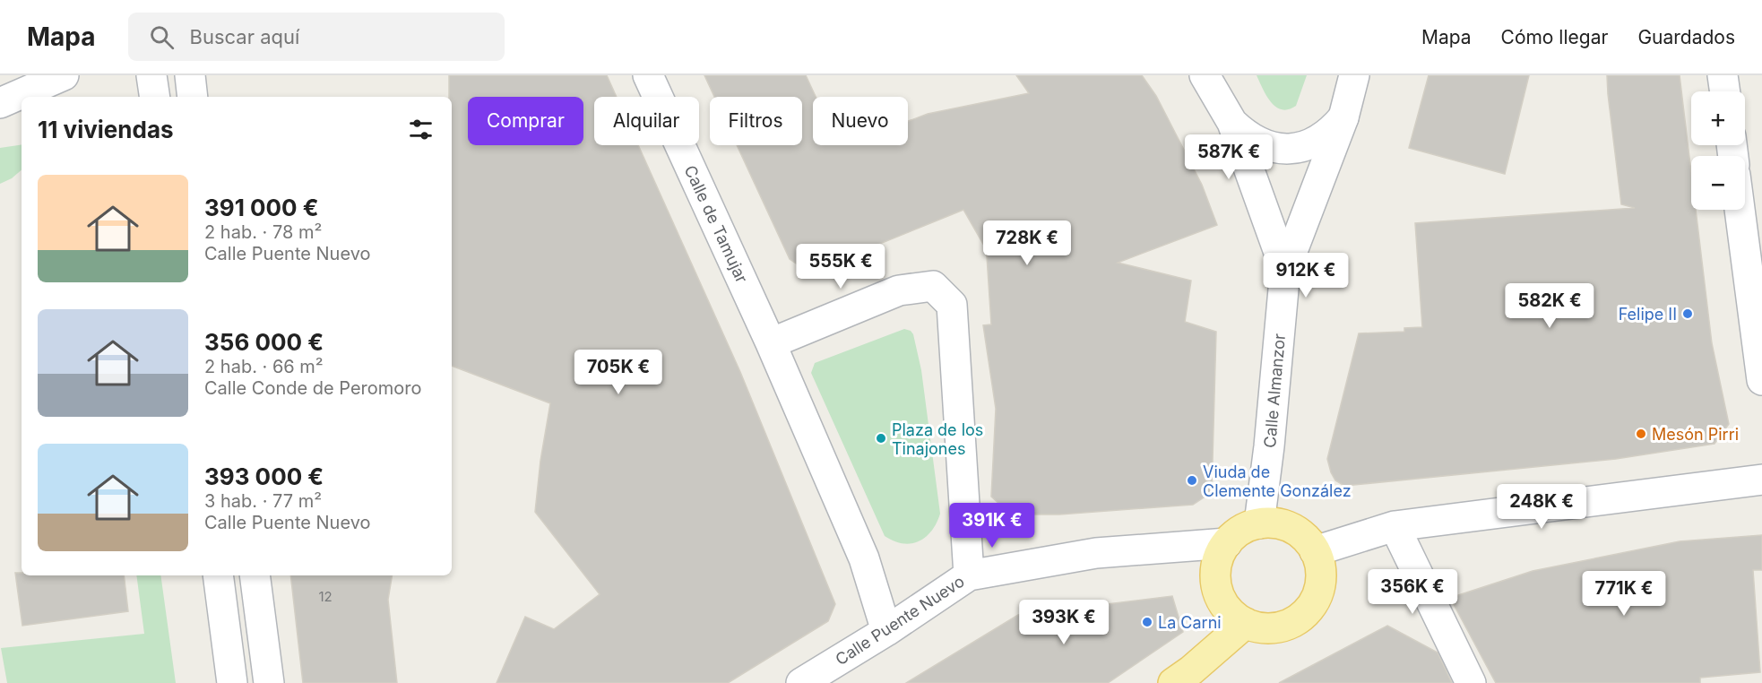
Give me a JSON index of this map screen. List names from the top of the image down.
{
  "streets": {
    "street": ["Calle de Tamujar", "Calle Almanzor", "Calle Puente Nuevo"]
  },
  "crossings": [
    ["Calle Almanzor", "Calle Puente Nuevo"]
  ],
  "places": [
    "Felipe II",
    "Mesón Pirri",
    "Plaza de los Tinajones",
    "Viuda de Clemente González",
    "La Carni"
  ],
  "house_numbers": ["12"],
  "page": {
    "header": "Mapa",
    "search": "Buscar aquí",
    "nav": ["Mapa", "Cómo llegar", "Guardados"],
    "map_buttons": ["+", "−"],
    "chip": [
      "Comprar",
      "Alquilar",
      "Filtros",
      "Nuevo"
    ],
    "heading": "11 viviendas",
    "price": [
      "587K €",
      "728K €",
      "555K €",
      "912K €",
      "582K €",
      "705K €",
      "248K €",
      "391K €",
      "356K €",
      "771K €",
      "393K €"
    ],
    "list": [
      {
        "name": "391 000 €",
        "note": "2 hab. · 78 m² · Calle Puente Nuevo"
      },
      {
        "name": "356 000 €",
        "note": "2 hab. · 66 m² · Calle Conde de Peromoro"
      },
      {
        "name": "393 000 €",
        "note": "3 hab. · 77 m² · Calle Puente Nuevo"
      }
    ]
  }
}
